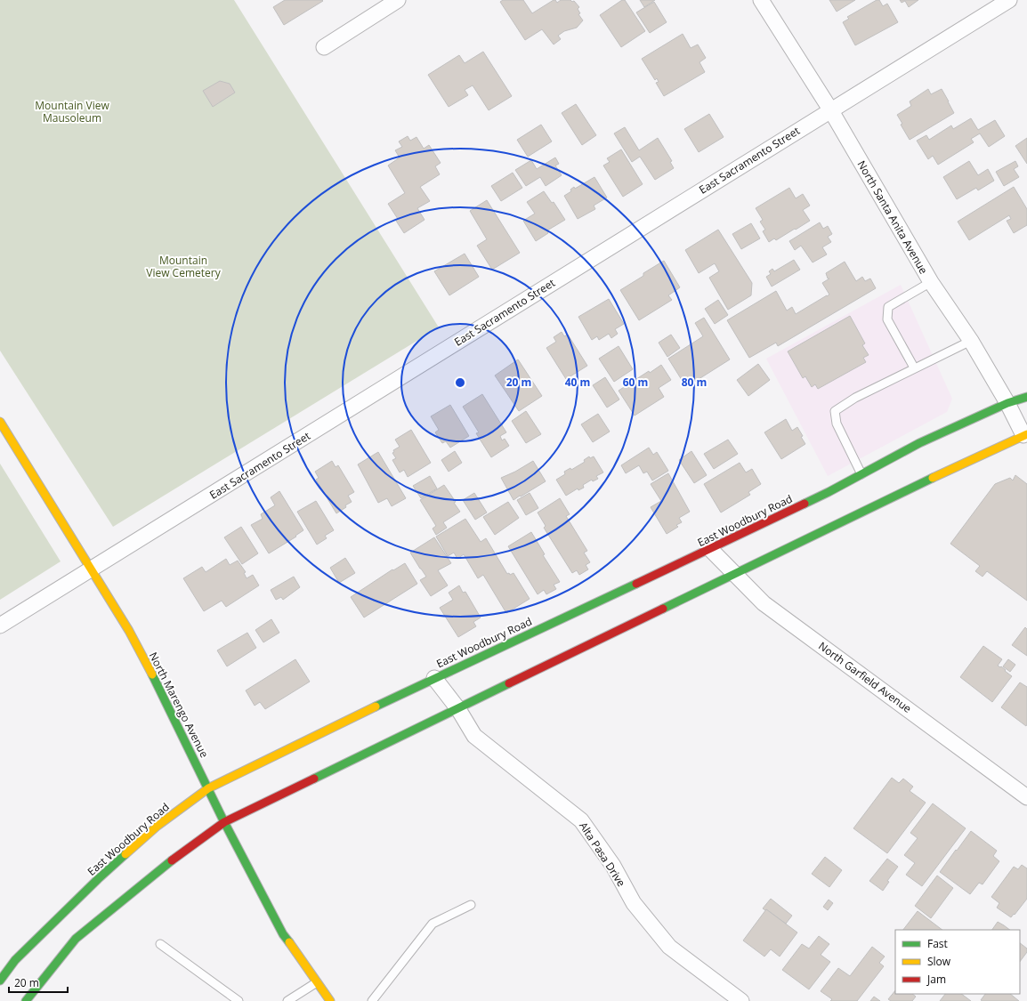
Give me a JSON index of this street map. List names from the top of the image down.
{
  "streets": {
    "main road": ["East Woodbury Road", "North Marengo Avenue"],
    "street": [
      "East Sacramento Street",
      "North Santa Anita Avenue",
      "North Garfield Avenue",
      "Alta Pasa Drive"
    ]
  },
  "crossings": [
    ["East Sacramento Street", "North Santa Anita Avenue"],
    ["East Sacramento Street", "North Marengo Avenue"],
    ["North Santa Anita Avenue", "East Woodbury Road"],
    ["East Woodbury Road", "North Garfield Avenue"],
    ["East Woodbury Road", "North Marengo Avenue"],
    ["East Woodbury Road", "Alta Pasa Drive"]
  ],
  "parks": ["Mountain View Mausoleum", "Mountain View Cemetery"],
  "legend": ["Fast", "Slow", "Jam"],
  "scale_bar": "20 m",
  "rings": [
    "20 m",
    "40 m",
    "60 m",
    "80 m"
  ]
}
